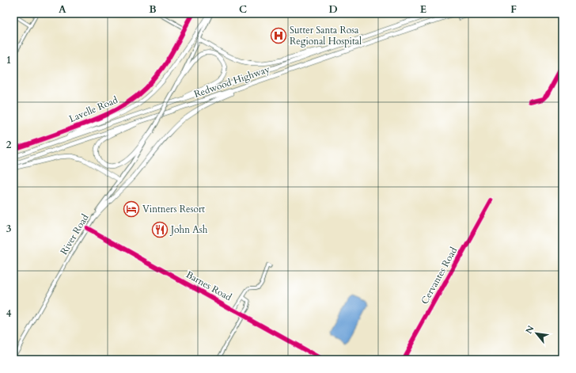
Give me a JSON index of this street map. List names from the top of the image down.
{
  "streets": {
    "highway": ["Redwood Highway"],
    "main road": ["River Road"],
    "street": ["Lavelle Road", "Cervantes Road", "Barnes Road"]
  },
  "crossings": [
    ["River Road", "Barnes Road"]
  ],
  "places": {
    "hospital": ["Sutter Santa Rosa Regional Hospital"],
    "hotel": ["Vintners Resort"],
    "restaurant": ["John Ash"]
  },
  "north": "top left",
  "grid": {
    "columns": [
      "A",
      "B",
      "C",
      "D",
      "E",
      "F"
    ],
    "rows": [
      "1",
      "2",
      "3",
      "4"
    ]
  }
}
